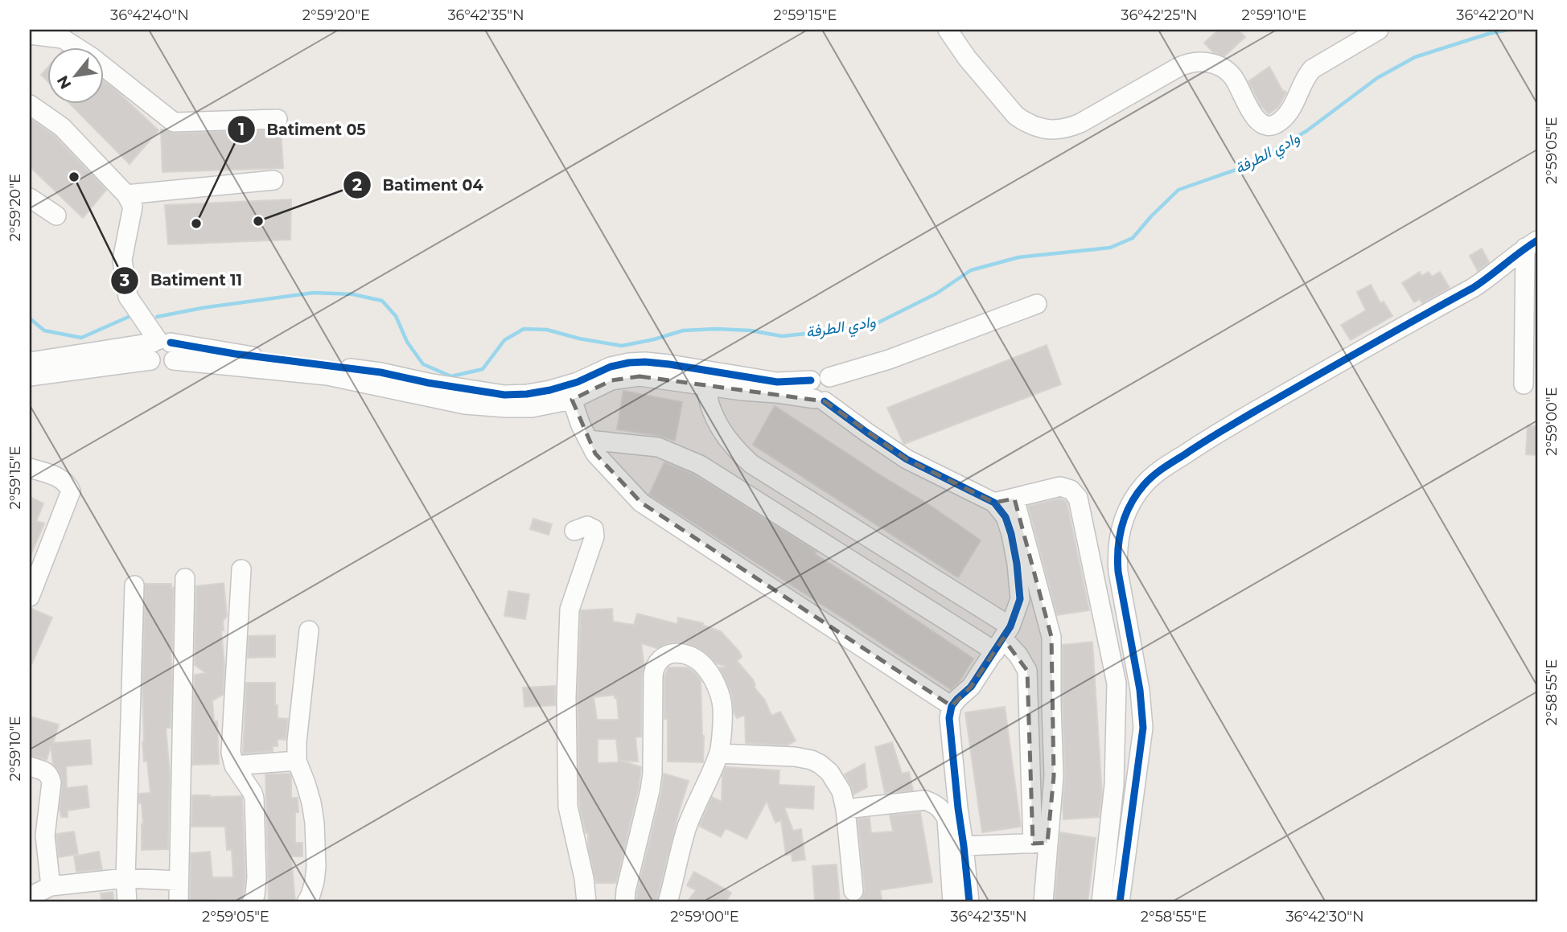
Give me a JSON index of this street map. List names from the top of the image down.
{
  "water": ["وادي الطرفة"],
  "places": ["Batiment 11", "Batiment 04", "Batiment 05"],
  "north": "bottom left",
  "coordinates": [
    "36°42'40\"N",
    "2°59'20\"E",
    "36°42'35\"N",
    "2°59'15\"E",
    "36°42'25\"N",
    "2°59'10\"E",
    "36°42'20\"N",
    "2°59'05\"E",
    "2°59'00\"E",
    "2°58'55\"E",
    "36°42'30\"N"
  ]
}
